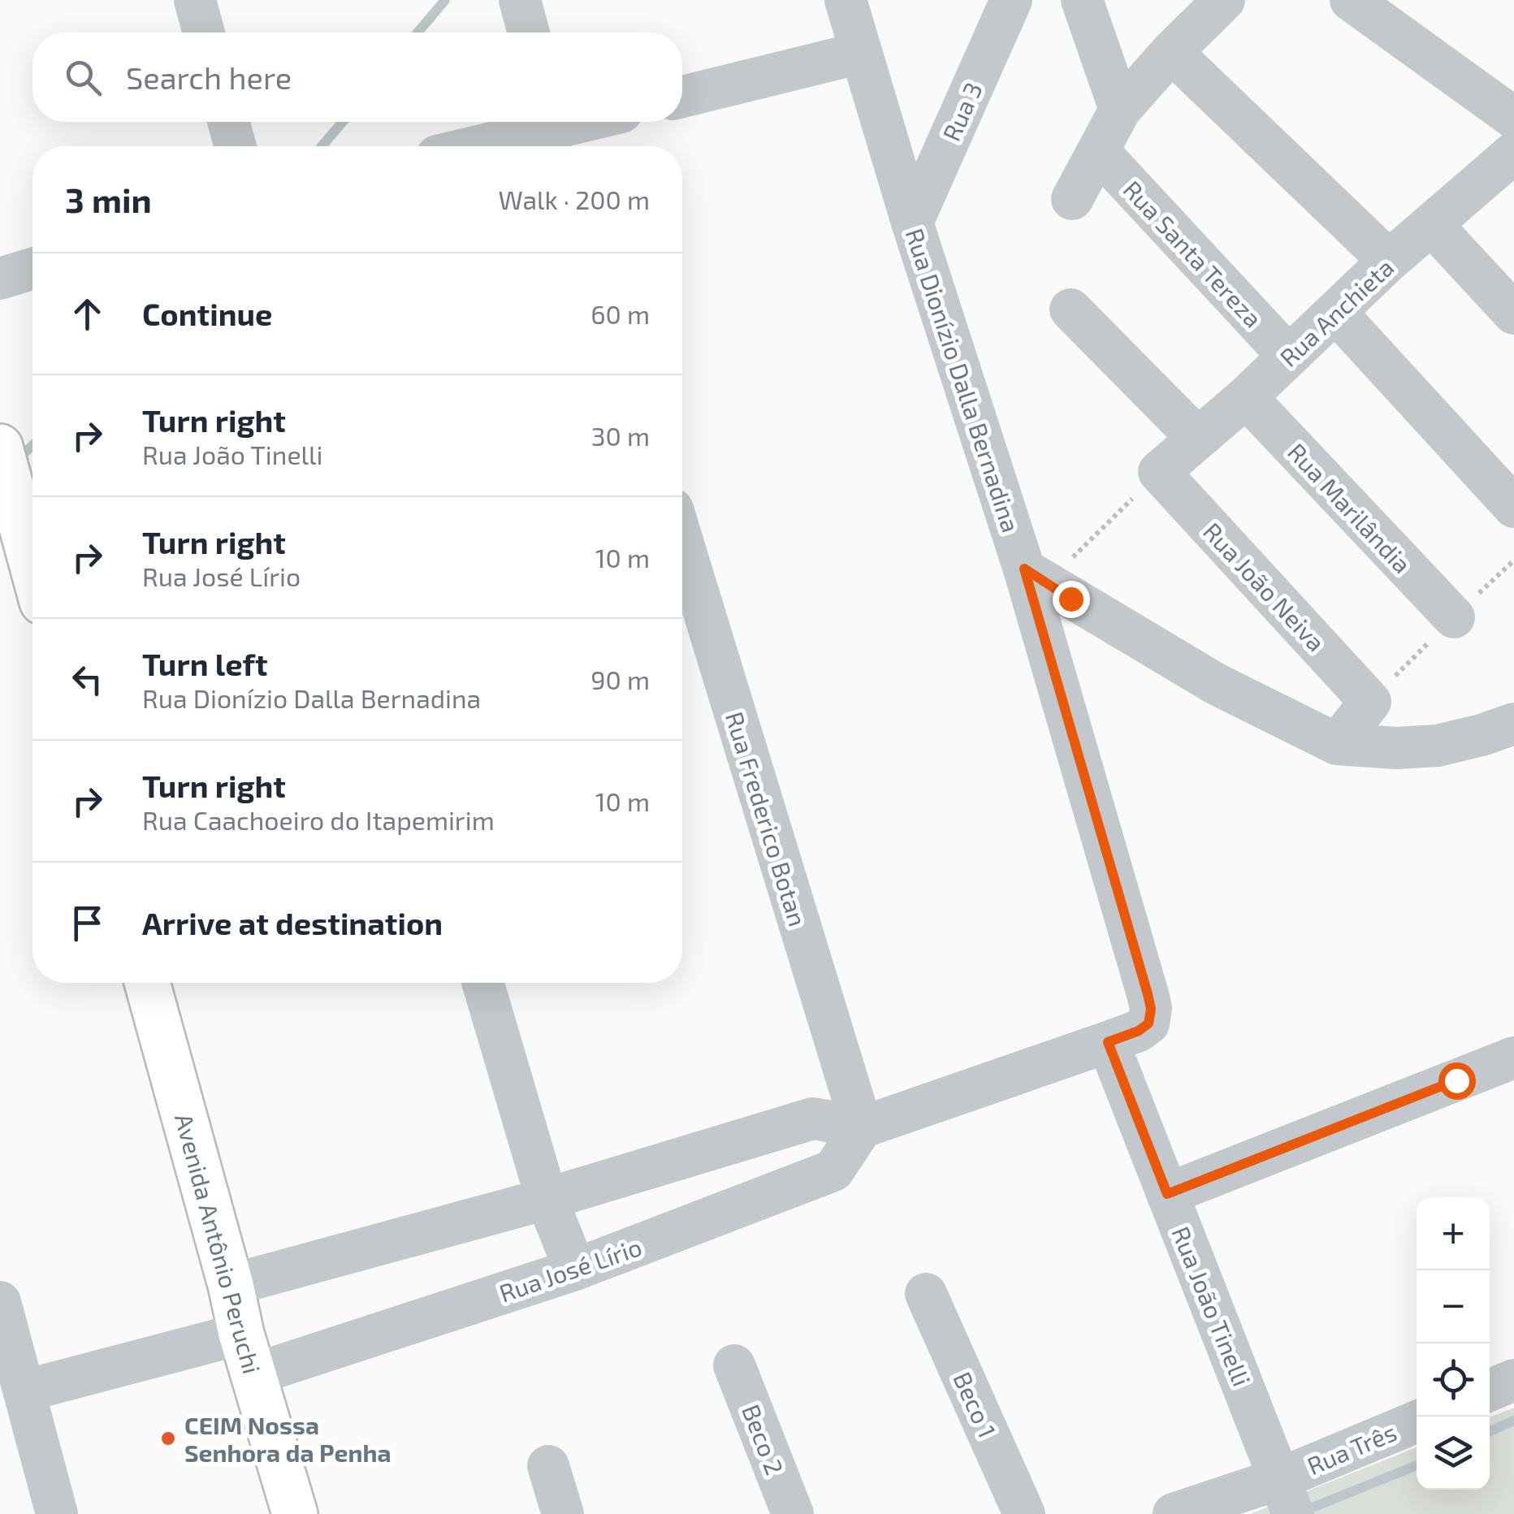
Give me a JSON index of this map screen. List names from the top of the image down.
{
  "streets": {
    "main road": ["Avenida Antônio Peruchi"],
    "street": [
      "Rua 3",
      "Rua Santa Tereza",
      "Rua Anchieta",
      "Rua Dionízio Dalla Bernadina",
      "Rua Marilândia",
      "Rua João Neiva",
      "Rua Frederico Botan",
      "Rua José Lírio",
      "Rua João Tinelli",
      "Beco 1",
      "Beco 2",
      "Rua Três"
    ]
  },
  "crossings": [
    ["Rua 3", "Rua Dionízio Dalla Bernadina"],
    ["Rua Santa Tereza", "Rua Anchieta"],
    ["Rua Anchieta", "Rua Marilândia"],
    ["Rua Anchieta", "Rua João Neiva"],
    ["Rua Dionízio Dalla Bernadina", "Rua João Tinelli"],
    ["Rua Frederico Botan", "Rua José Lírio"],
    ["Avenida Antônio Peruchi", "Rua José Lírio"],
    ["Rua João Tinelli", "Rua Três"]
  ],
  "places": ["CEIM Nossa Senhora da Penha"],
  "page": {
    "search": "Search here",
    "heading": ["3 min", "Walk · 200 m"],
    "list": [
      ["Continue", "60 m"],
      ["Turn right", "Rua João Tinelli", "30 m"],
      ["Turn right", "Rua José Lírio", "10 m"],
      ["Turn left", "Rua Dionízio Dalla Bernadina", "90 m"],
      ["Turn right", "Rua Caachoeiro do Itapemirim", "10 m"],
      "Arrive at destination"
    ],
    "map_buttons": ["+", "−"]
  }
}
